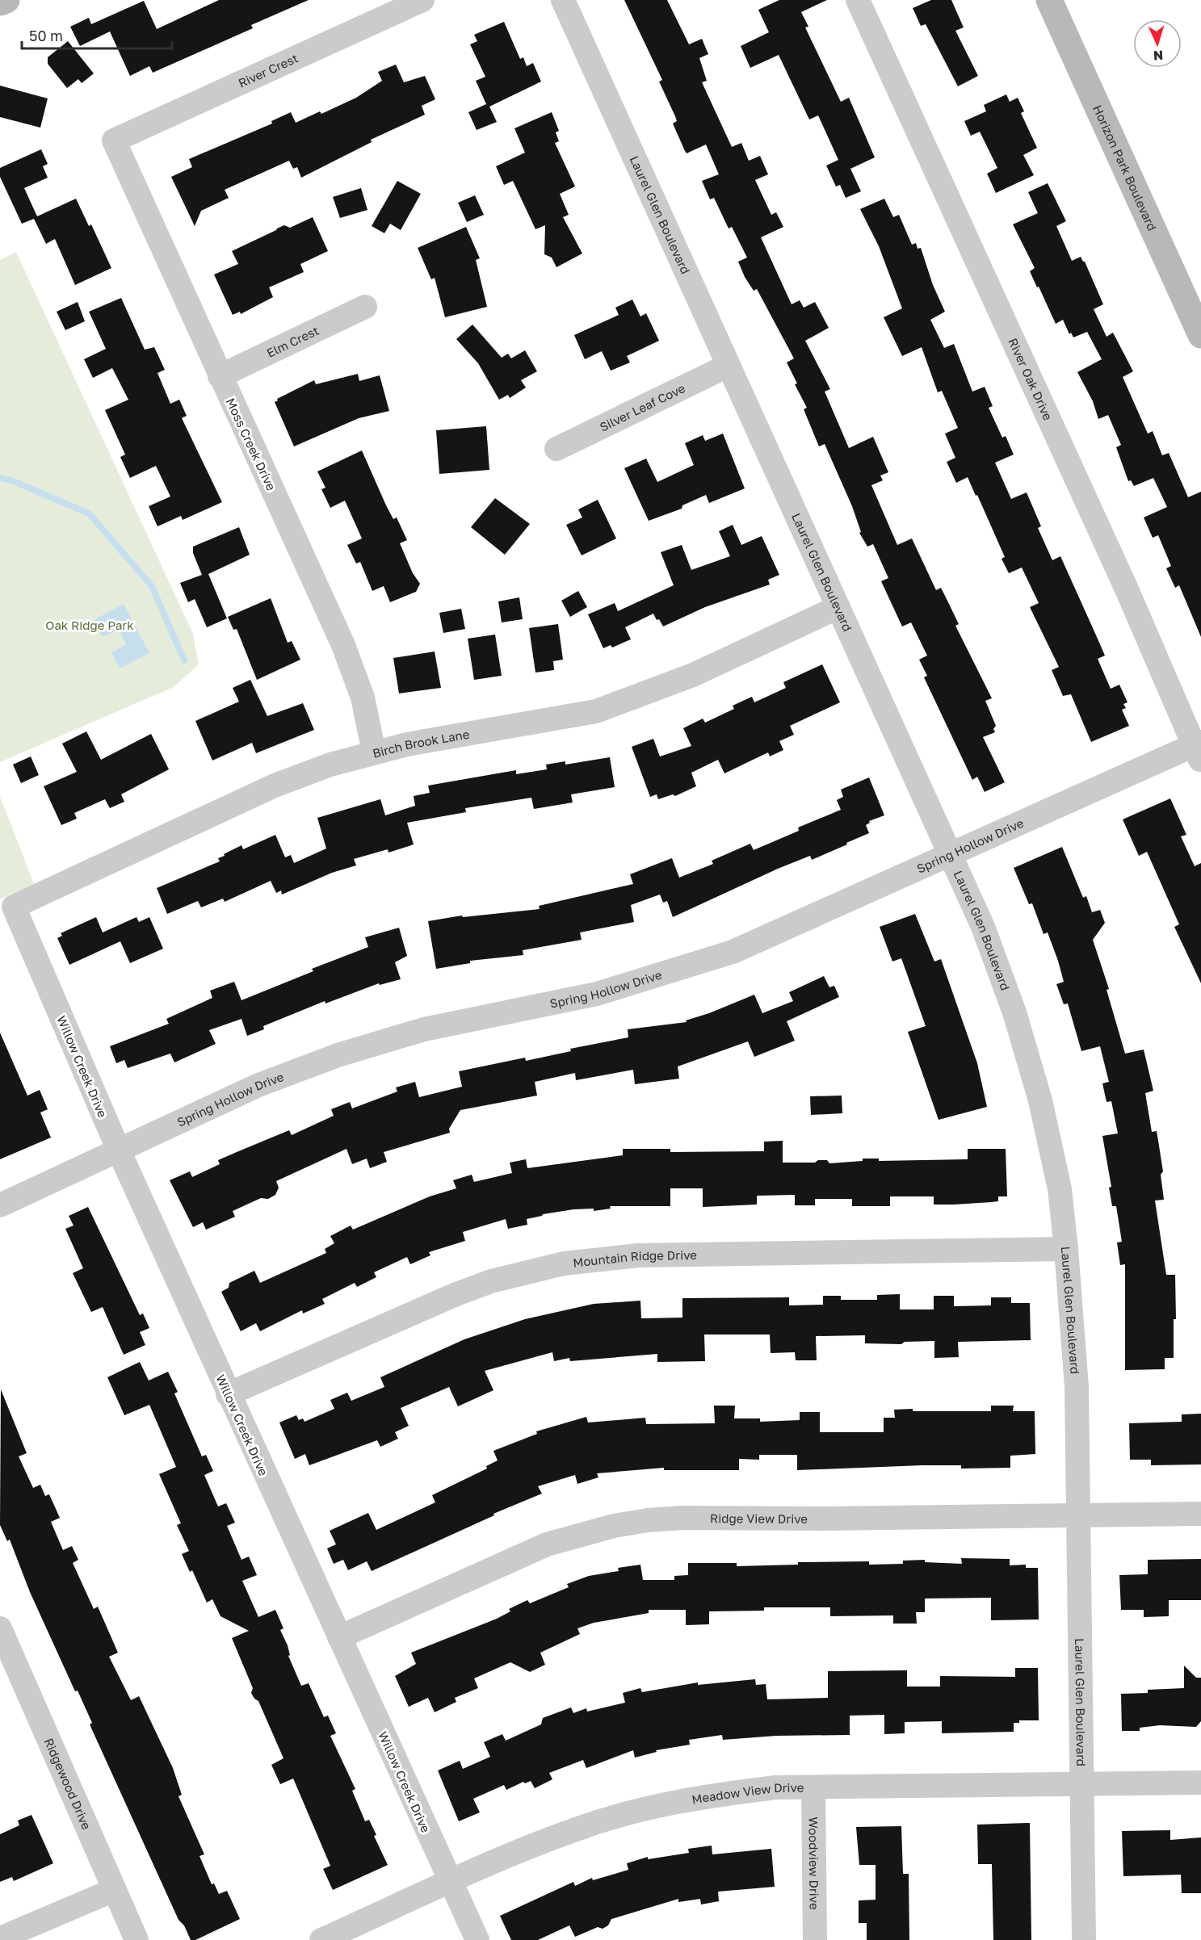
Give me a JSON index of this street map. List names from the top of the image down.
{
  "streets": {
    "street": [
      "River Crest",
      "Horizon Park Boulevard",
      "Laurel Glen Boulevard",
      "Elm Crest",
      "River Oak Drive",
      "Silver Leaf Cove",
      "Moss Creek Drive",
      "Birch Brook Lane",
      "Spring Hollow Drive",
      "Willow Creek Drive",
      "Mountain Ridge Drive",
      "Ridge View Drive",
      "Ridgewood Drive",
      "Meadow View Drive",
      "Woodview Drive"
    ]
  },
  "crossings": [
    ["River Crest", "Moss Creek Drive"],
    ["Laurel Glen Boulevard", "Silver Leaf Cove"],
    ["Laurel Glen Boulevard", "Birch Brook Lane"],
    ["Laurel Glen Boulevard", "Spring Hollow Drive"],
    ["Laurel Glen Boulevard", "Mountain Ridge Drive"],
    ["Laurel Glen Boulevard", "Ridge View Drive"],
    ["Laurel Glen Boulevard", "Meadow View Drive"],
    ["Elm Crest", "Moss Creek Drive"],
    ["River Oak Drive", "Spring Hollow Drive"],
    ["Moss Creek Drive", "Birch Brook Lane"],
    ["Birch Brook Lane", "Willow Creek Drive"],
    ["Spring Hollow Drive", "Willow Creek Drive"],
    ["Willow Creek Drive", "Mountain Ridge Drive"],
    ["Willow Creek Drive", "Ridge View Drive"],
    ["Willow Creek Drive", "Meadow View Drive"],
    ["Meadow View Drive", "Woodview Drive"]
  ],
  "parks": ["Oak Ridge Park"],
  "scale_bar": "50 m",
  "north": "bottom"
}
